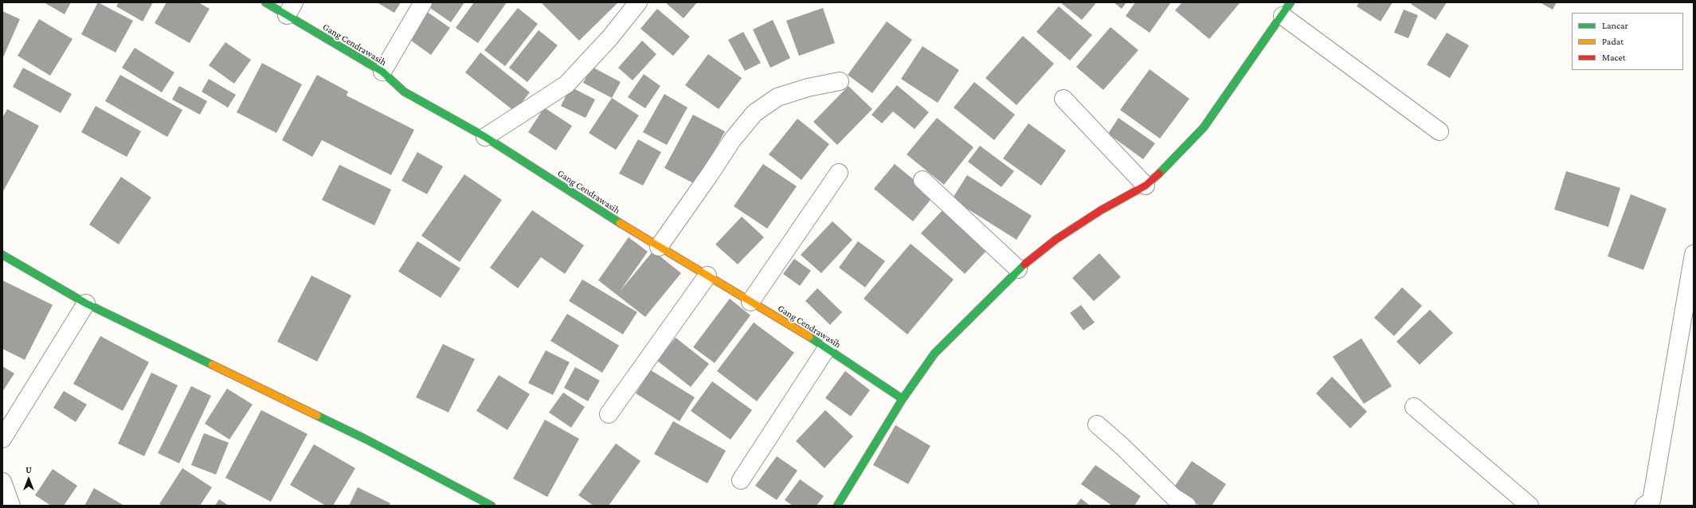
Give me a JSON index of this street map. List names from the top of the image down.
{
  "streets": {
    "street": ["Gang Cendrawasih"]
  },
  "legend": ["Lancar", "Padat", "Macet"],
  "north": "top"
}
